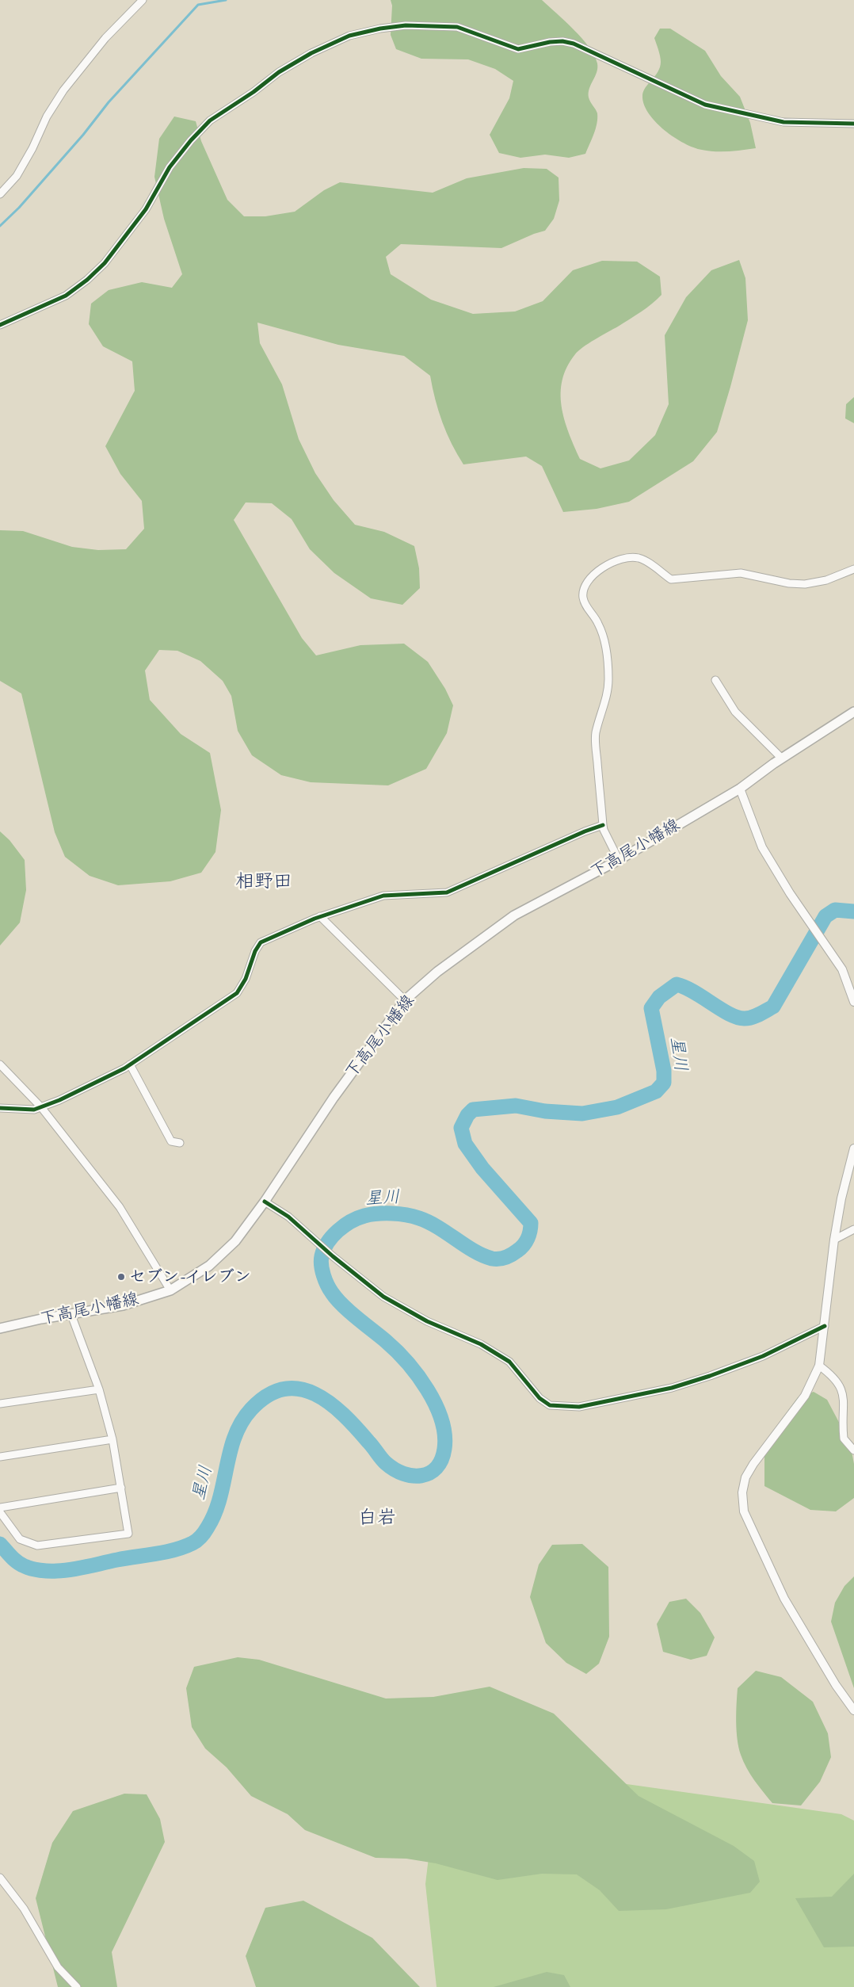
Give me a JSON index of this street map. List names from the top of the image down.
{
  "streets": {
    "main road": ["下高尾小幡線"]
  },
  "districts": ["相野田", "白岩"],
  "water": ["星川"],
  "places": ["セブン-イレブン"]
}
